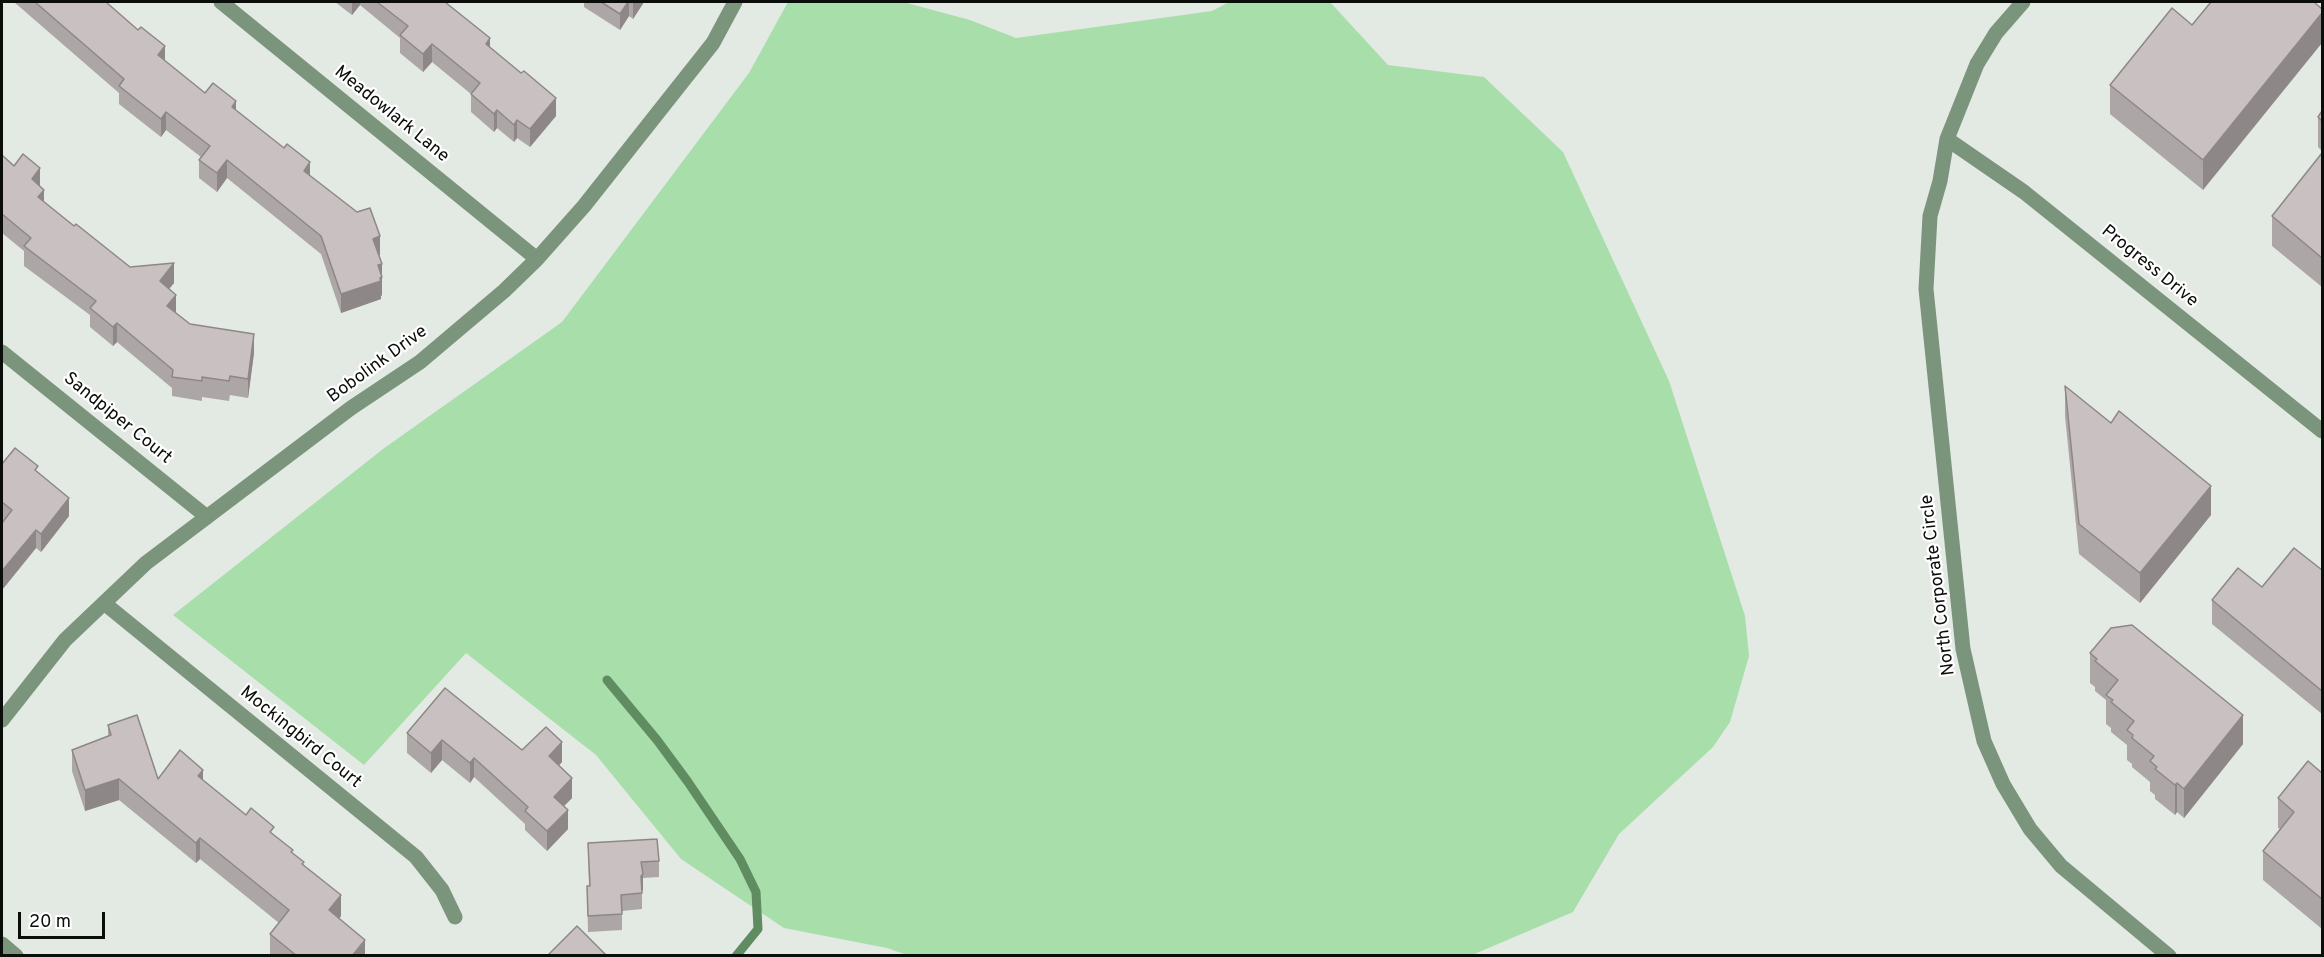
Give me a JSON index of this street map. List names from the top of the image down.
{
  "streets": {
    "street": [
      "Meadowlark Lane",
      "Progress Drive",
      "Bobolink Drive",
      "Sandpiper Court",
      "North Corporate Circle",
      "Mockingbird Court"
    ]
  },
  "crossings": [
    ["Meadowlark Lane", "Bobolink Drive"],
    ["Progress Drive", "North Corporate Circle"],
    ["Bobolink Drive", "Sandpiper Court"],
    ["Bobolink Drive", "Mockingbird Court"]
  ],
  "scale_bar": "20 m"
}
